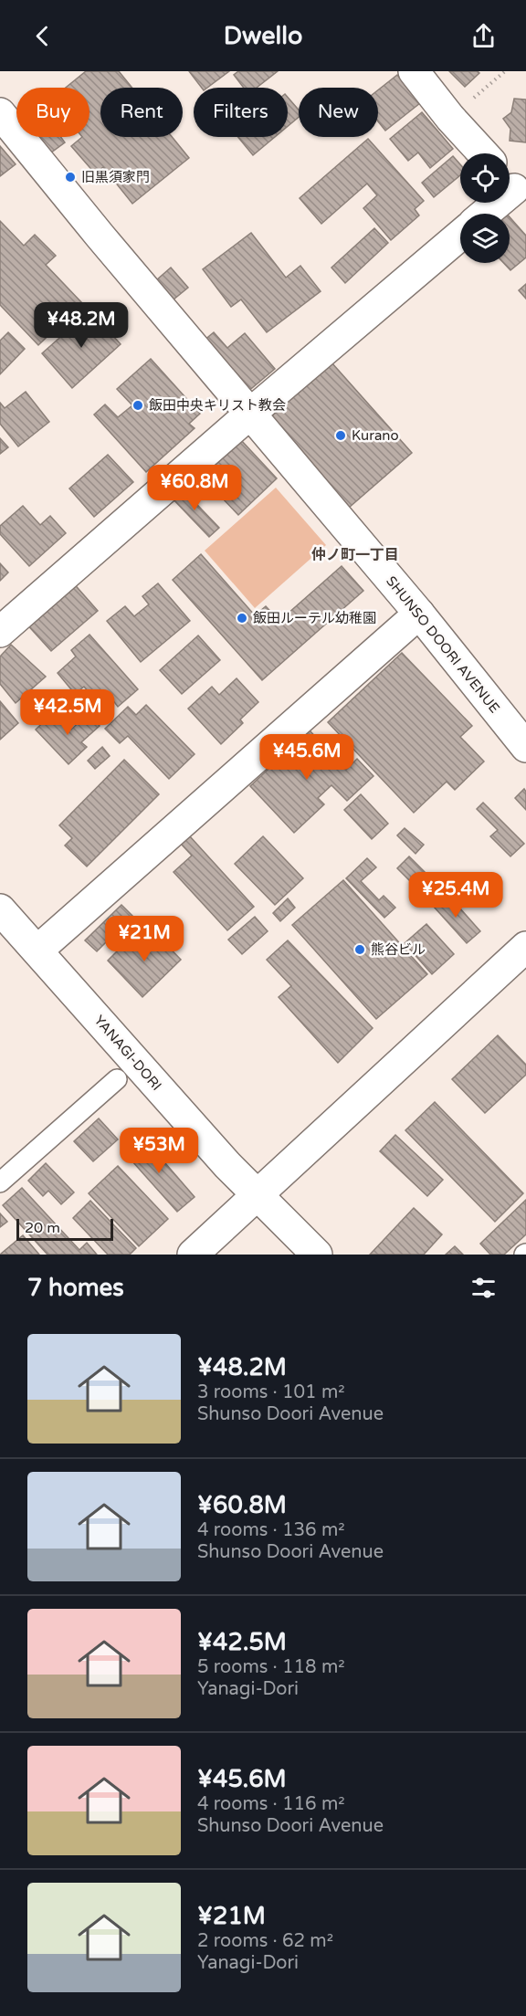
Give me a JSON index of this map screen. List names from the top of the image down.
{
  "streets": {
    "street": ["SHUNSO DOORI AVENUE", "YANAGI-DORI"]
  },
  "districts": ["仲ノ町一丁目"],
  "places": [
    "旧黒須家門",
    "飯田中央キリスト教会",
    "Kurano",
    "飯田ルーテル幼稚園",
    "熊谷ビル"
  ],
  "scale_bar": "20 m",
  "page": {
    "header": "Dwello",
    "chip": [
      "Buy",
      "Rent",
      "Filters",
      "New"
    ],
    "price": [
      "¥48.2M",
      "¥60.8M",
      "¥42.5M",
      "¥45.6M",
      "¥25.4M",
      "¥21M",
      "¥53M"
    ],
    "scale": "20 m",
    "heading": "7 homes",
    "list": [
      {
        "name": "¥48.2M",
        "note": "3 rooms · 101 m² · Shunso Doori Avenue"
      },
      {
        "name": "¥60.8M",
        "note": "4 rooms · 136 m² · Shunso Doori Avenue"
      },
      {
        "name": "¥42.5M",
        "note": "5 rooms · 118 m² · Yanagi-Dori"
      },
      {
        "name": "¥45.6M",
        "note": "4 rooms · 116 m² · Shunso Doori Avenue"
      },
      {
        "name": "¥21M",
        "note": "2 rooms · 62 m² · Yanagi-Dori"
      }
    ]
  }
}
